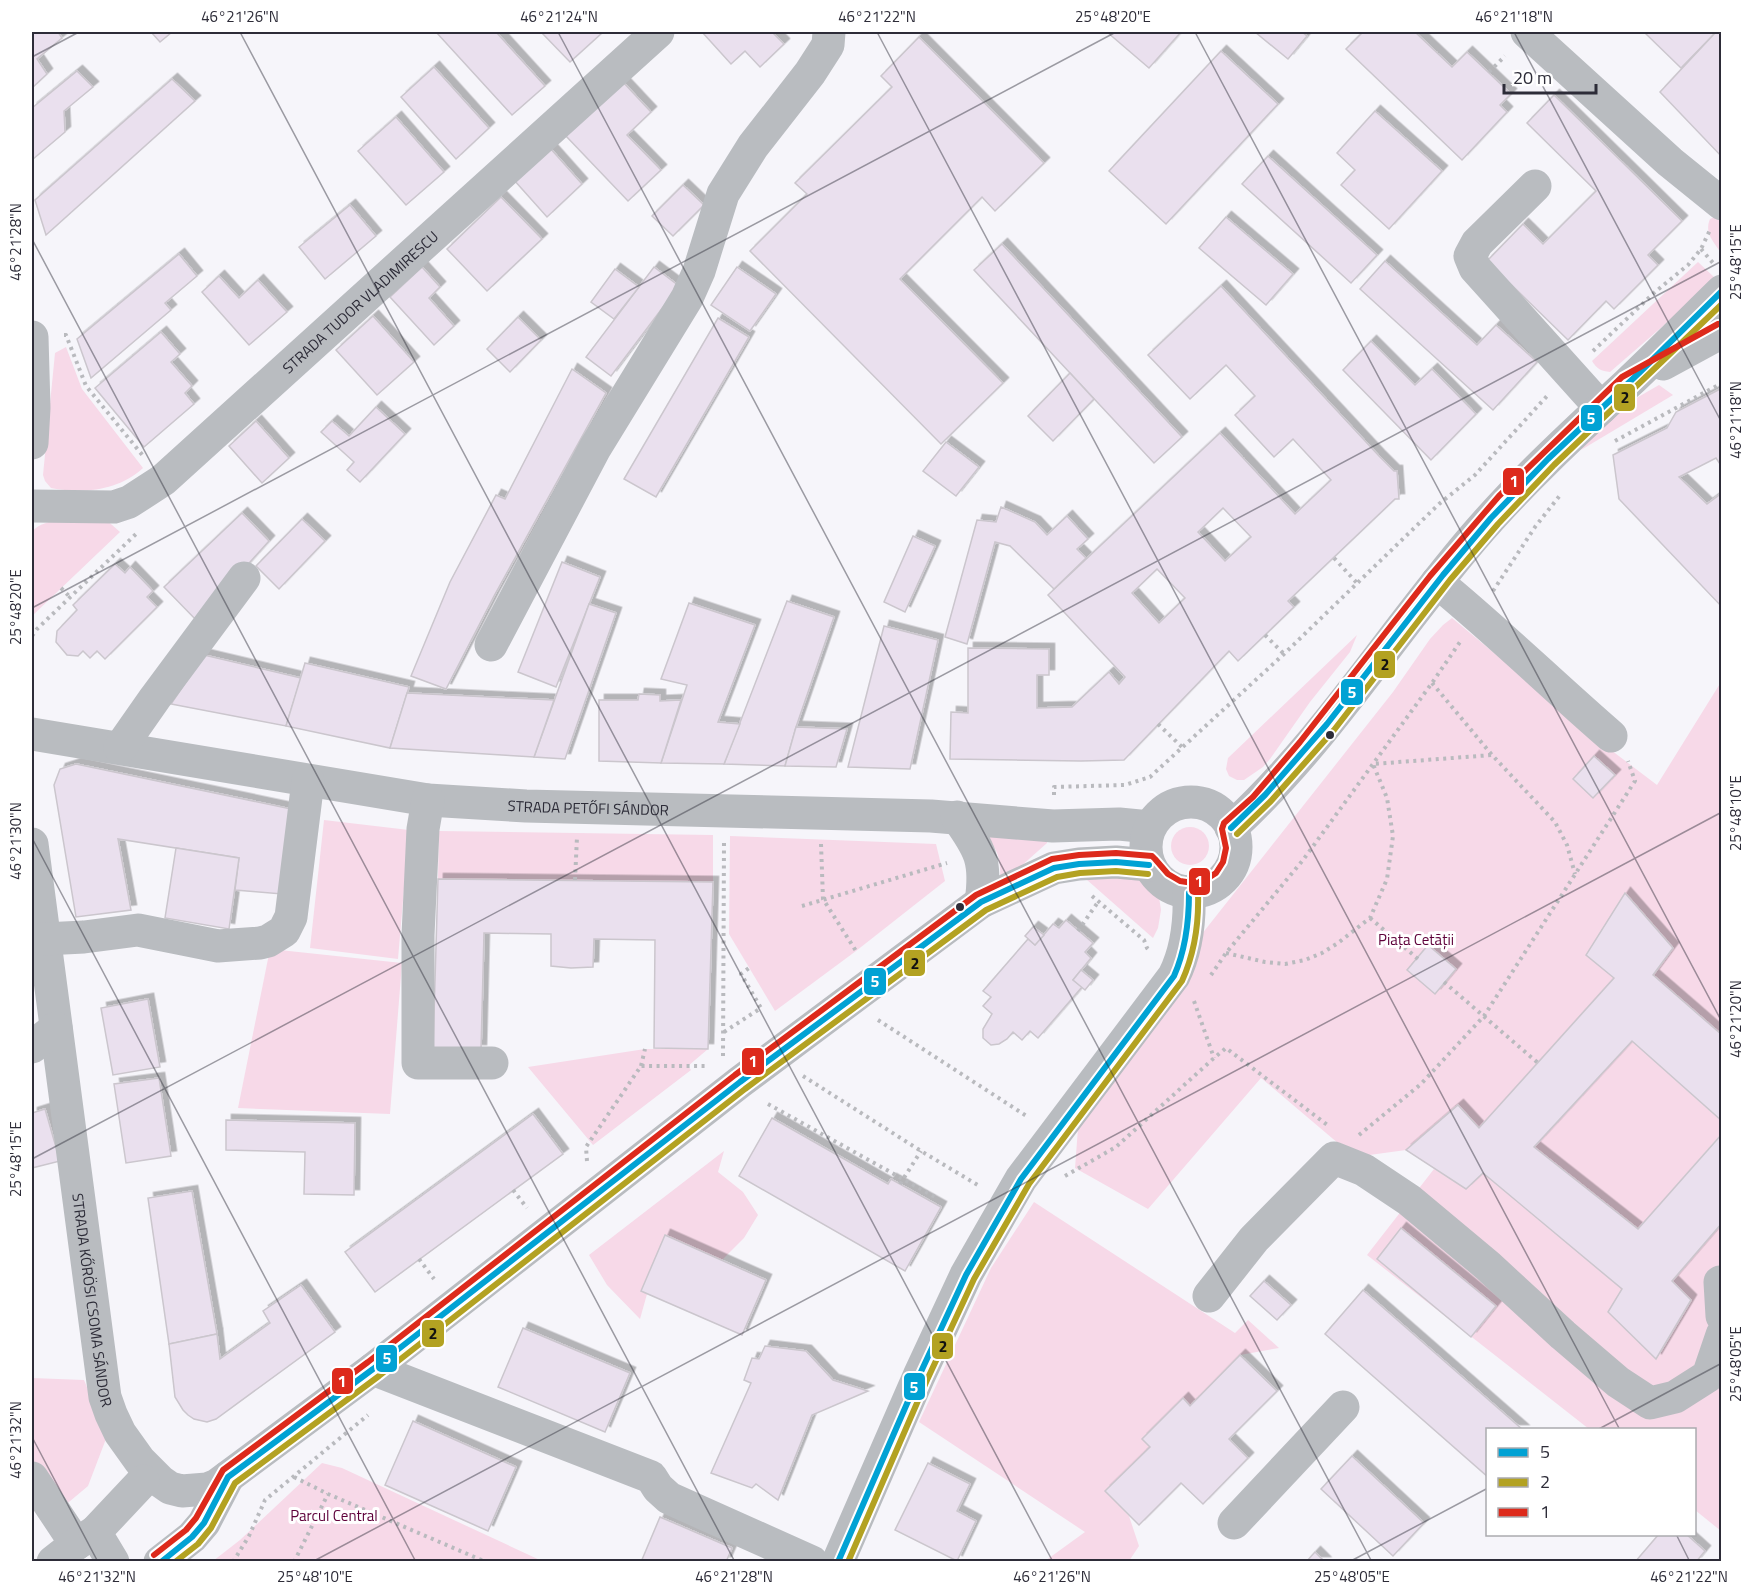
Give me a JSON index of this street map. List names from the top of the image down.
{
  "streets": {
    "street": ["STRADA TUDOR VLADIMIRESCU", "STRADA PETŐFI SÁNDOR", "STRADA KŐRÖSI CSOMA SÁNDOR"]
  },
  "parks": ["Piața Cetății", "Parcul Central"],
  "lines": ["transit line 5", "transit line 2", "transit line 1"],
  "legend": ["5", "2", "1"],
  "scale_bar": "20 m",
  "coordinates": [
    "46°21'26\"N",
    "46°21'24\"N",
    "46°21'22\"N",
    "25°48'20\"E",
    "46°21'18\"N",
    "46°21'28\"N",
    "25°48'15\"E",
    "25°48'10\"E",
    "46°21'30\"N",
    "46°21'20\"N",
    "25°48'05\"E",
    "46°21'32\"N"
  ]
}
